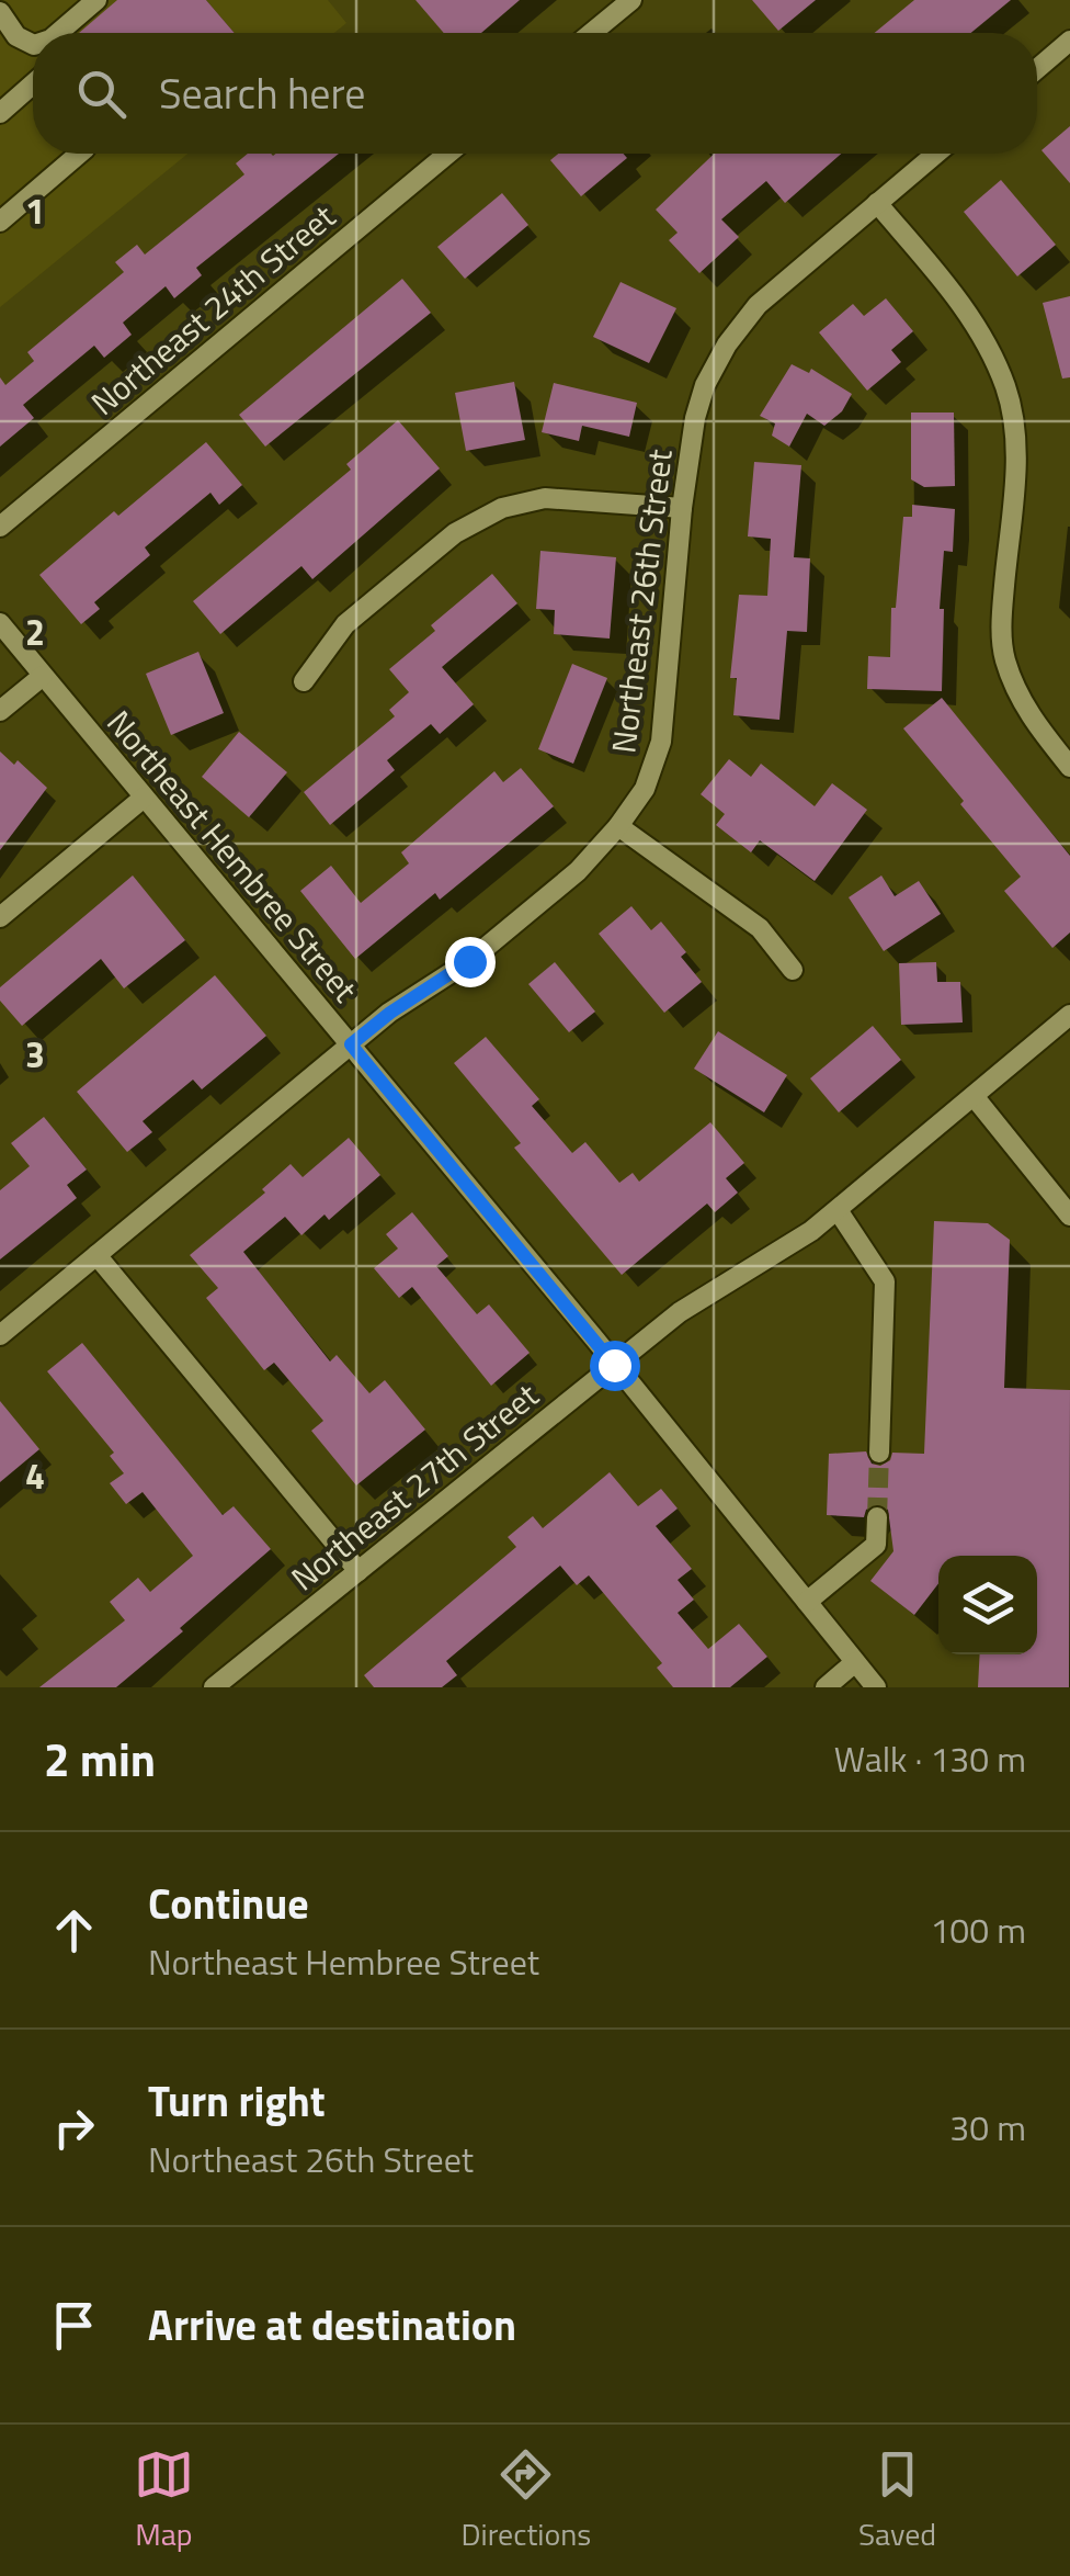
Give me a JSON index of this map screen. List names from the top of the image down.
{
  "streets": {
    "street": [
      "Northeast 24th Street",
      "Northeast 26th Street",
      "Northeast Hembree Street",
      "Northeast 27th Street"
    ]
  },
  "crossings": [
    ["Northeast 26th Street", "Northeast Hembree Street"],
    ["Northeast Hembree Street", "Northeast 27th Street"]
  ],
  "page": {
    "search": "Search here",
    "heading": ["2 min", "Walk · 130 m"],
    "list": [
      ["Continue", "Northeast Hembree Street", "100 m"],
      ["Turn right", "Northeast 26th Street", "30 m"],
      "Arrive at destination"
    ],
    "nav": ["Map", "Directions", "Saved"]
  },
  "grid": {
    "rows": [
      "1",
      "2",
      "3",
      "4"
    ]
  }
}
